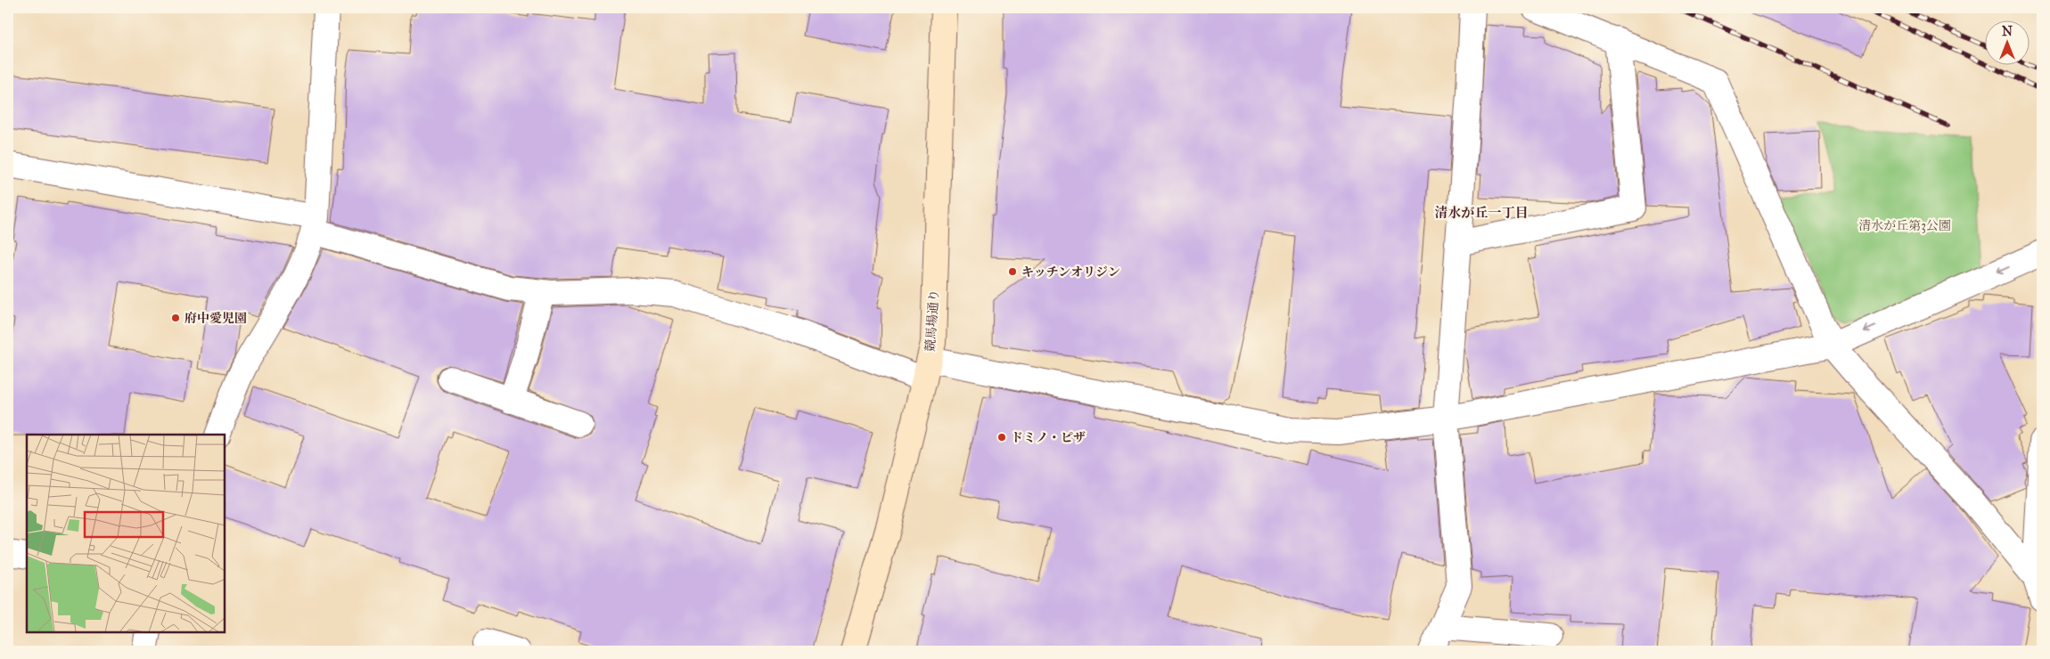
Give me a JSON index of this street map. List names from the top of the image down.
{
  "streets": {
    "street": ["競馬場通り"]
  },
  "districts": ["清水が丘一丁目"],
  "parks": ["清水が丘第3公園"],
  "places": ["キッチンオリジン", "府中愛児園", "ドミノ・ピザ"],
  "north": "top"
}
